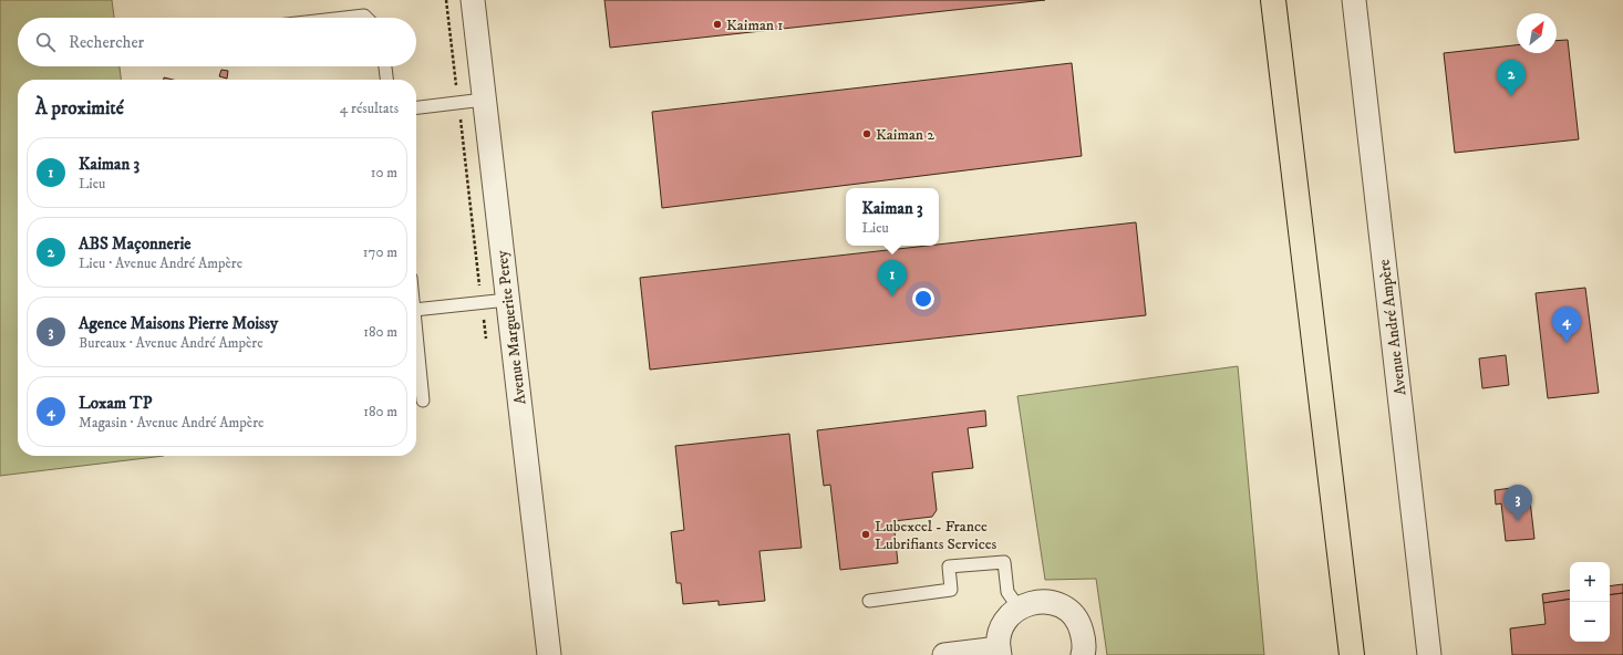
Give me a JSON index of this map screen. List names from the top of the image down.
{
  "streets": {
    "street": ["Avenue Marguerite Perey", "Avenue André Ampère"]
  },
  "places": ["Kaiman 1", "Kaiman 2", "Lubexcel - France Lubrifiants Services"],
  "north": "top right",
  "page": {
    "search": "Rechercher",
    "pins": [
      "2",
      "1",
      "4",
      "3"
    ],
    "heading": ["À proximité", "4 résultats"],
    "list": [
      {
        "mark": "1",
        "name": "Kaiman 3",
        "note": "Lieu",
        "value": "10 m"
      },
      {
        "mark": "2",
        "name": "ABS Maçonnerie",
        "note": "Lieu · Avenue André Ampère",
        "value": "170 m"
      },
      {
        "mark": "3",
        "name": "Agence Maisons Pierre Moissy",
        "note": "Bureaux · Avenue André Ampère",
        "value": "180 m"
      },
      {
        "mark": "4",
        "name": "Loxam TP",
        "note": "Magasin · Avenue André Ampère",
        "value": "180 m"
      }
    ],
    "popup": ["Kaiman 3", "Lieu"],
    "map_buttons": ["+", "−"]
  }
}
